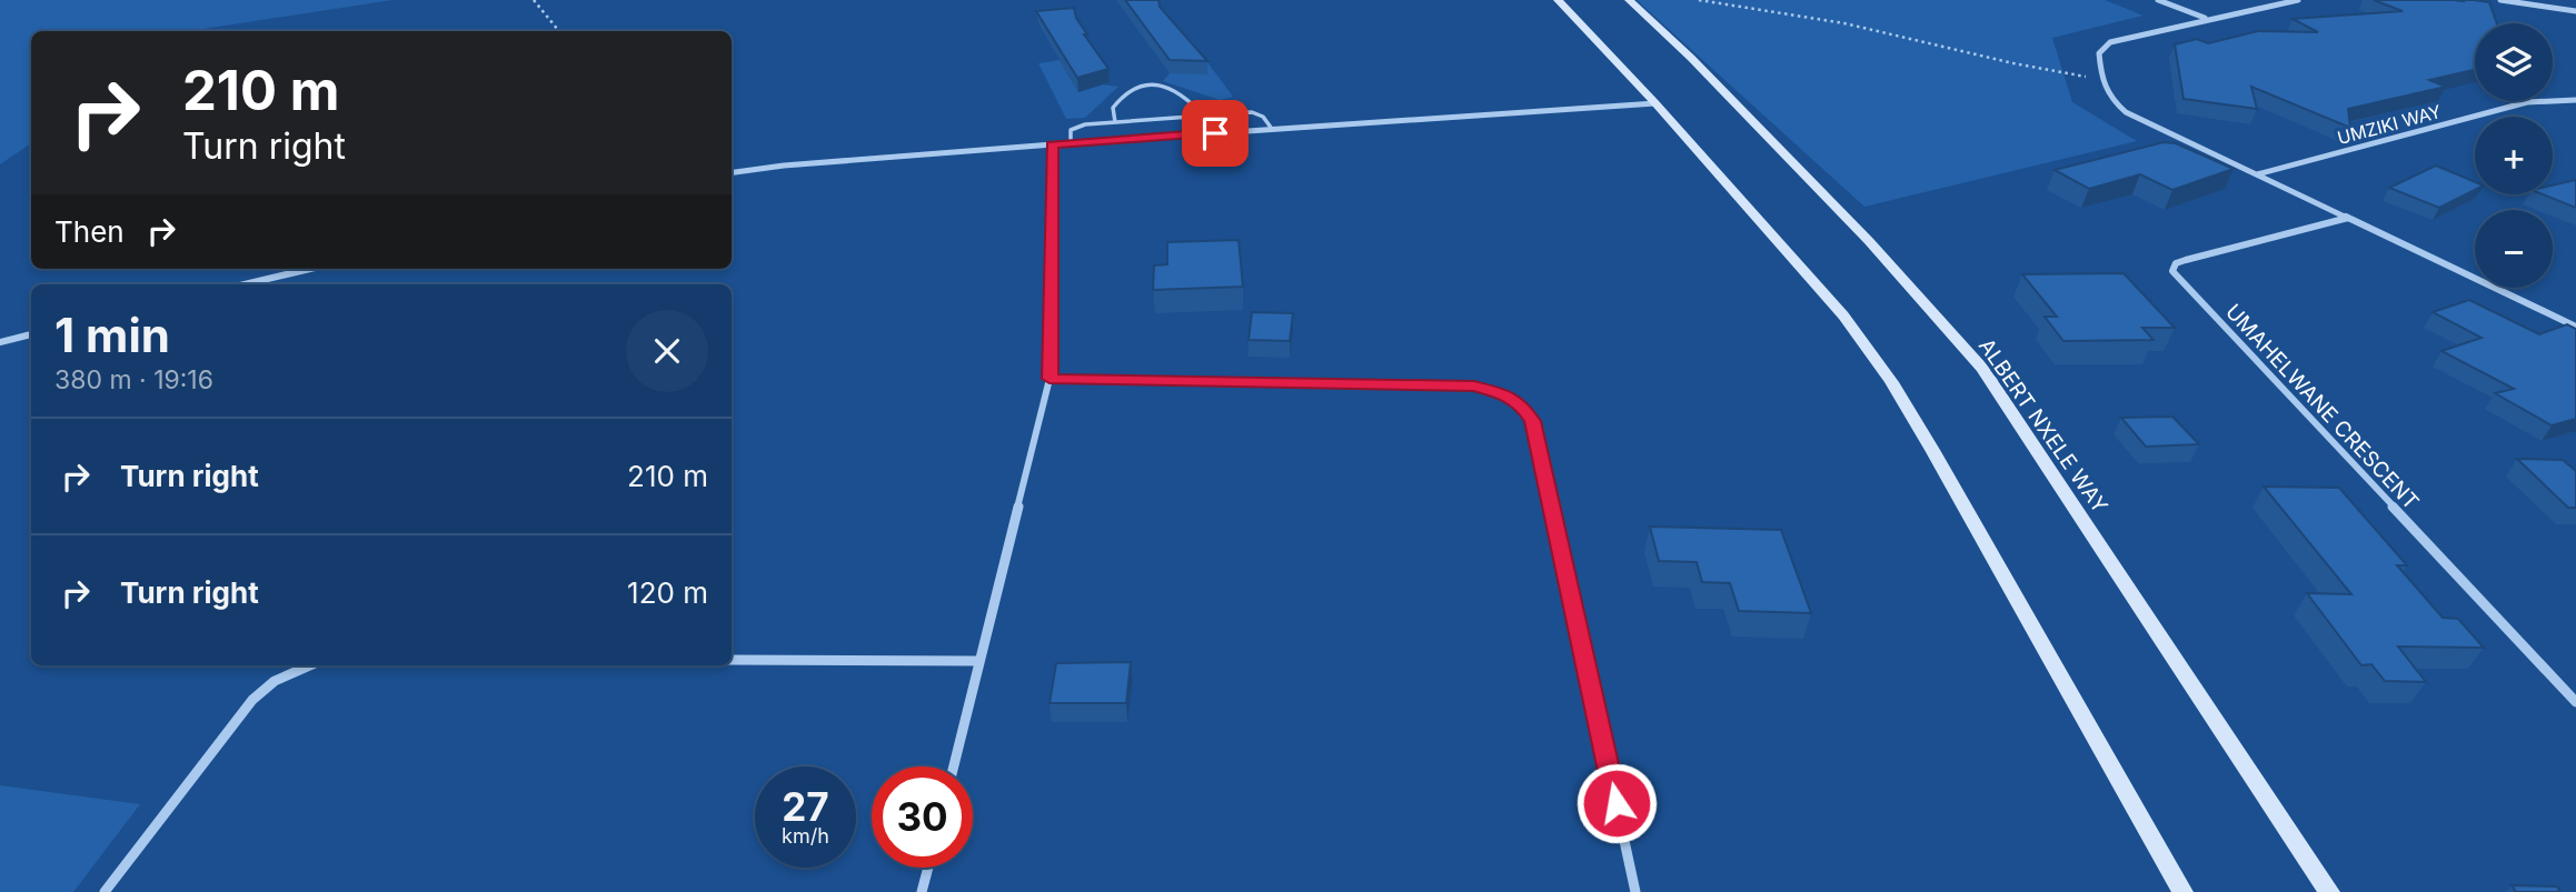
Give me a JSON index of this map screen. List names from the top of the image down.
{
  "streets": {
    "main road": ["ALBERT NXELE WAY"],
    "street": ["UMZIKI WAY", "UMAHELWANE CRESCENT"]
  },
  "page": {
    "map_buttons": ["+", "−"],
    "turn": ["210 m", "Turn right"],
    "then": "Then",
    "heading": ["1 min", "380 m · 19:16"],
    "list": [
      {
        "name": "Turn right",
        "value": "210 m"
      },
      {
        "name": "Turn right",
        "value": "120 m"
      }
    ],
    "speed": "27 km/h",
    "limit": "30"
  }
}
